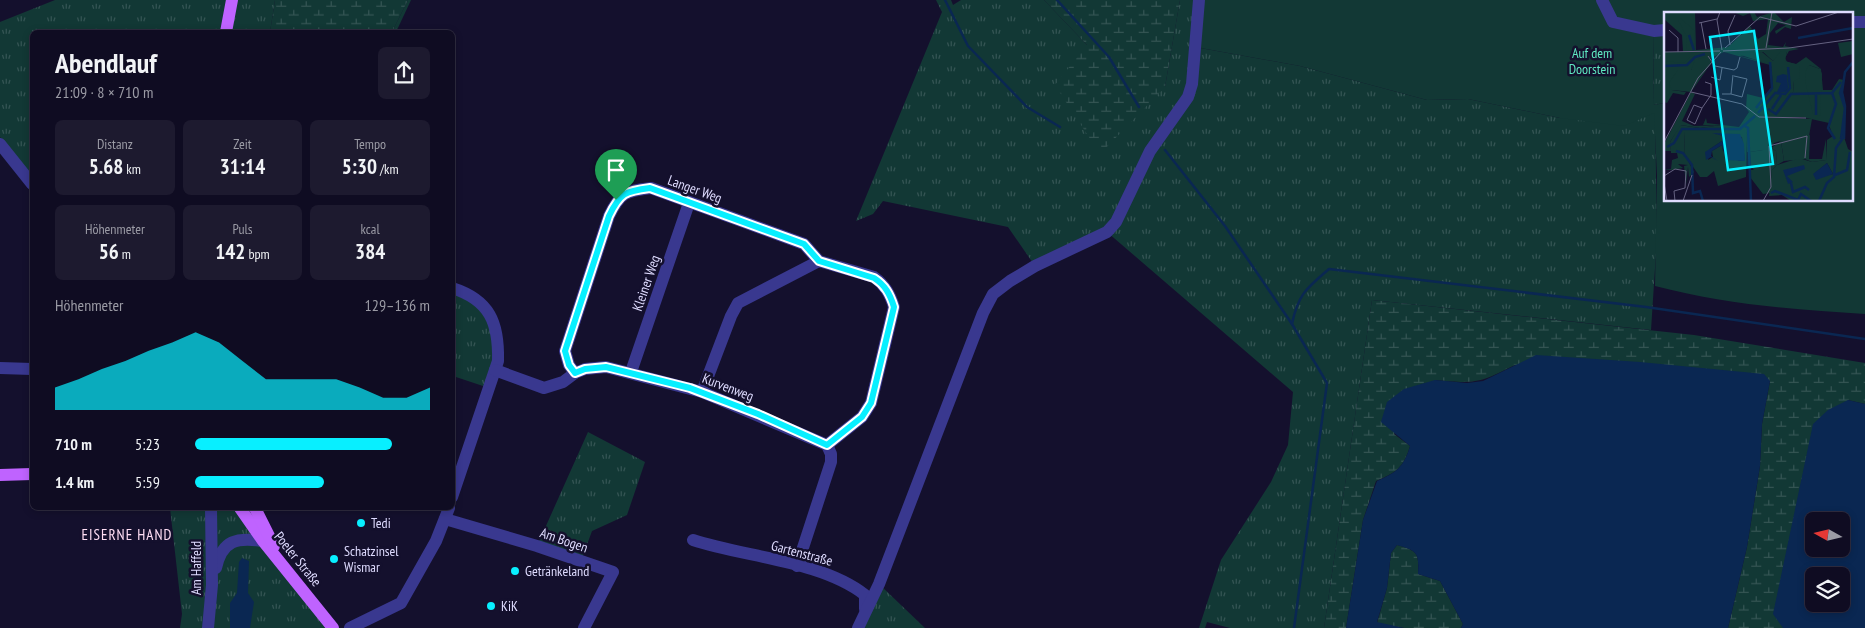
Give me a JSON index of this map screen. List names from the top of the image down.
{
  "streets": {
    "main road": ["Poeler Straße"],
    "street": [
      "Langer Weg",
      "Kleiner Weg",
      "Kurvenweg",
      "Am Bogen",
      "Gartenstraße",
      "Am Haffeld"
    ]
  },
  "crossings": [
    ["Langer Weg", "Kleiner Weg"],
    ["Langer Weg", "Kurvenweg"],
    ["Kleiner Weg", "Kurvenweg"]
  ],
  "districts": ["EISERNE HAND"],
  "parks": ["Auf dem Doorstein"],
  "places": [
    "Tedi",
    "Schatzinsel Wismar",
    "Getränkeland",
    "KiK"
  ],
  "north": "left",
  "page": {
    "heading": ["Abendlauf", "21:09 · 8 × 710 m"],
    "stats": [
      ["Distanz", "5.68 km"],
      ["Zeit", "31:14"],
      ["Tempo", "5:30 /km"],
      ["Höhenmeter", "56 m"],
      ["Puls", "142 bpm"],
      ["kcal", "384"]
    ],
    "chart": ["Höhenmeter", "129–136 m"],
    "list": [
      {
        "name": "710 m",
        "note": "5:23"
      },
      {
        "name": "1.4 km",
        "note": "5:59"
      }
    ]
  }
}
